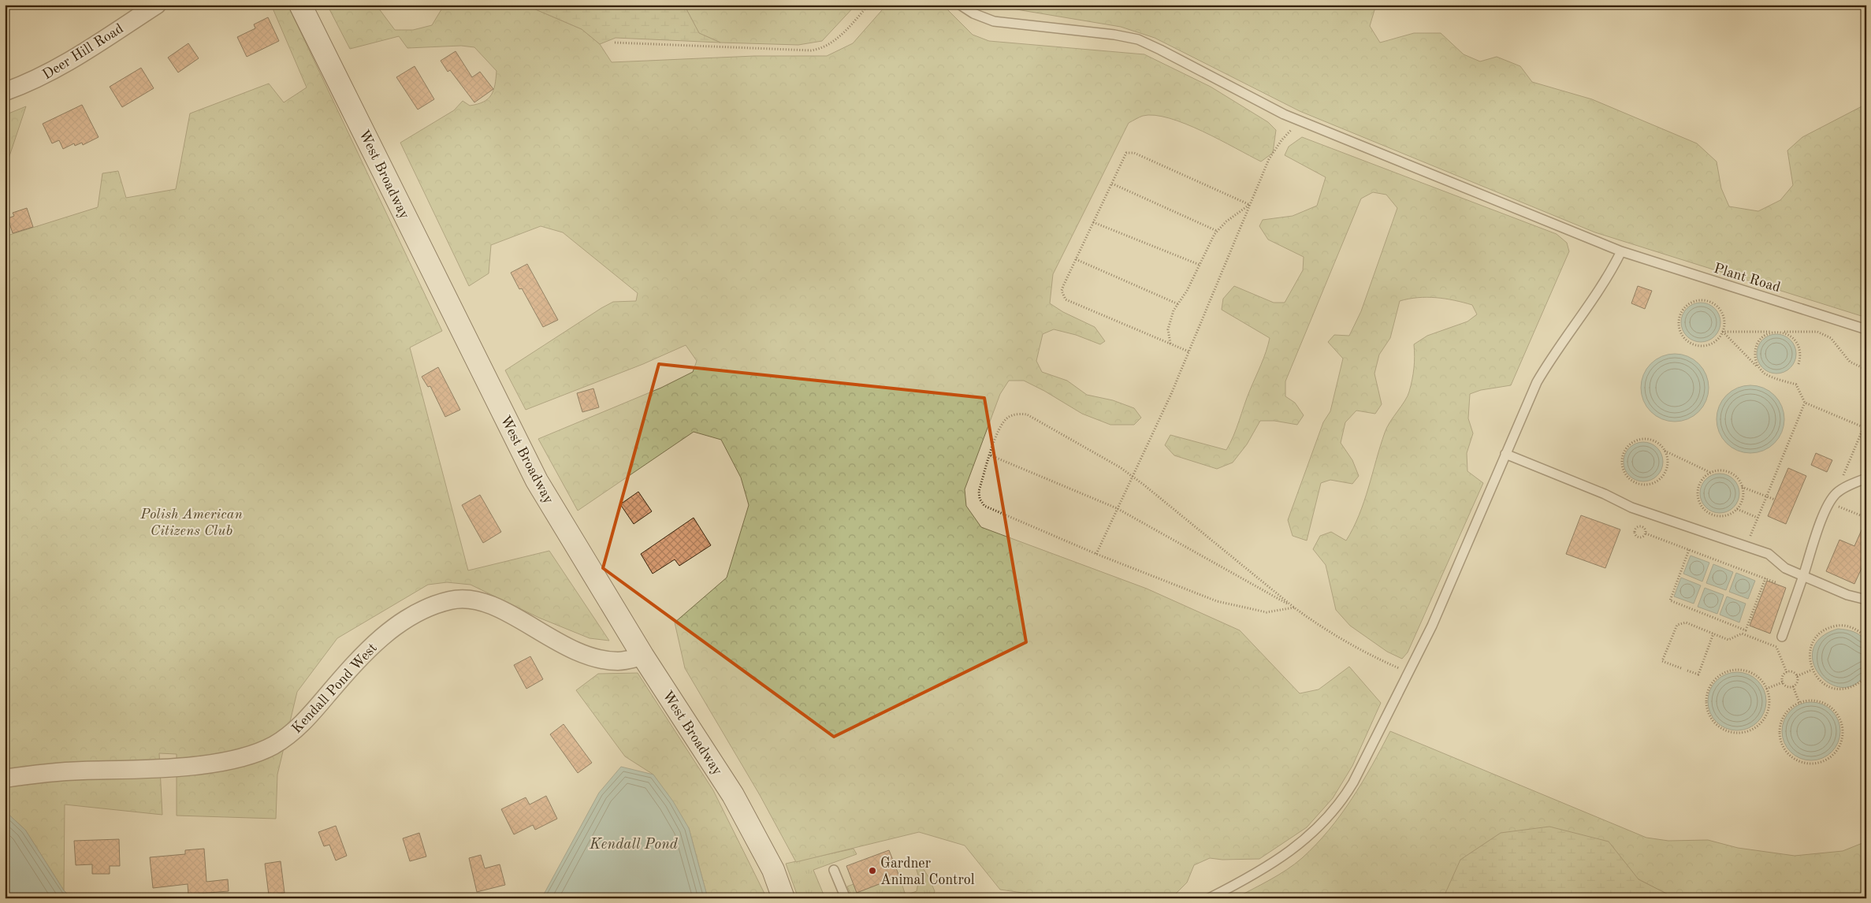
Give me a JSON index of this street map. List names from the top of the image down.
{
  "streets": {
    "main road": ["West Broadway"],
    "street": ["Deer Hill Road", "Kendall Pond West"],
    "lane": ["Plant Road"]
  },
  "crossings": [
    ["West Broadway", "Kendall Pond West"]
  ],
  "water": ["Kendall Pond"],
  "parks": ["Polish American Citizens Club"],
  "places": ["Gardner Animal Control"]
}
